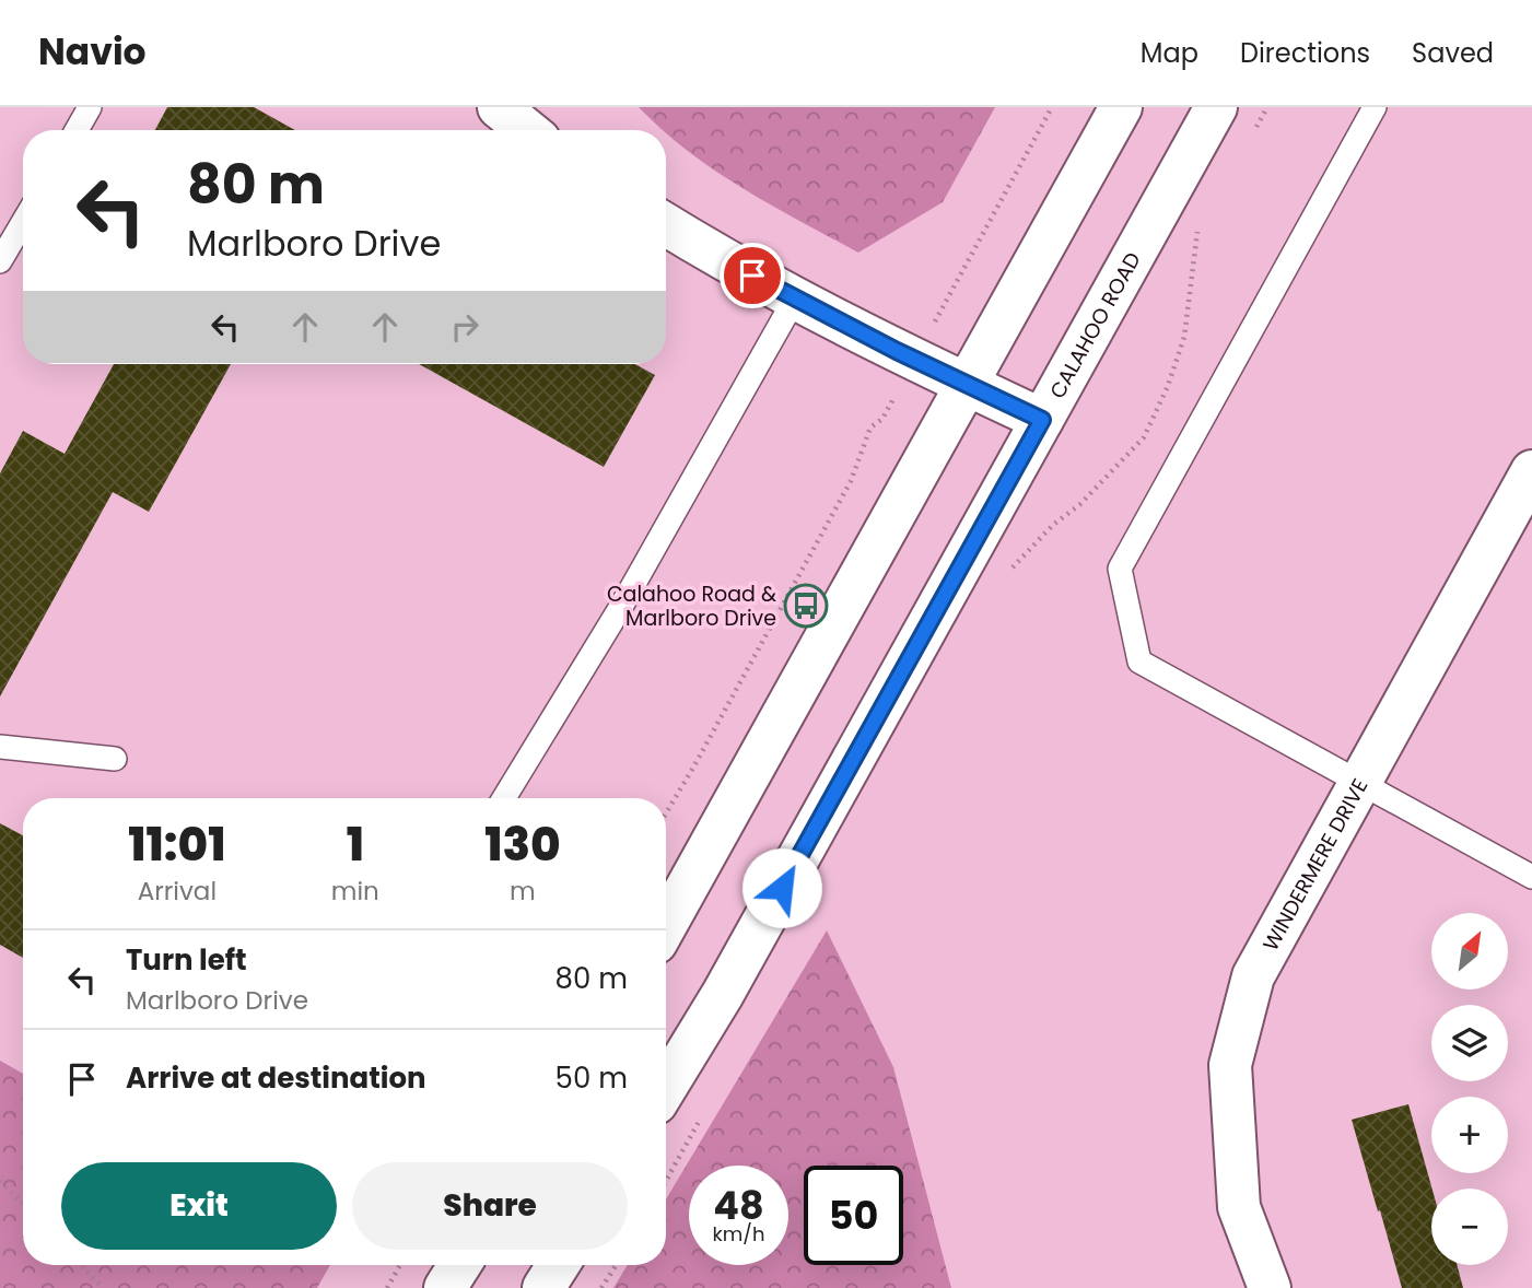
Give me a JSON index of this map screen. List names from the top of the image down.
{
  "streets": {
    "main road": ["CALAHOO ROAD", "WINDERMERE DRIVE"]
  },
  "places": {
    "bus stop": ["Calahoo Road & Marlboro Drive"]
  },
  "north": "top right",
  "page": {
    "header": "Navio",
    "nav": ["Map", "Directions", "Saved"],
    "turn": ["80 m", "Marlboro Drive"],
    "eta": [
      "11:01",
      "Arrival",
      "1",
      "min",
      "130",
      "m"
    ],
    "map_buttons": ["+", "−"],
    "list": [
      {
        "name": "Turn left",
        "note": "Marlboro Drive",
        "value": "80 m"
      },
      {
        "name": "Arrive at destination",
        "value": "50 m"
      }
    ],
    "buttons": ["Exit", "Share"],
    "speed": "48 km/h",
    "limit": "50"
  }
}
